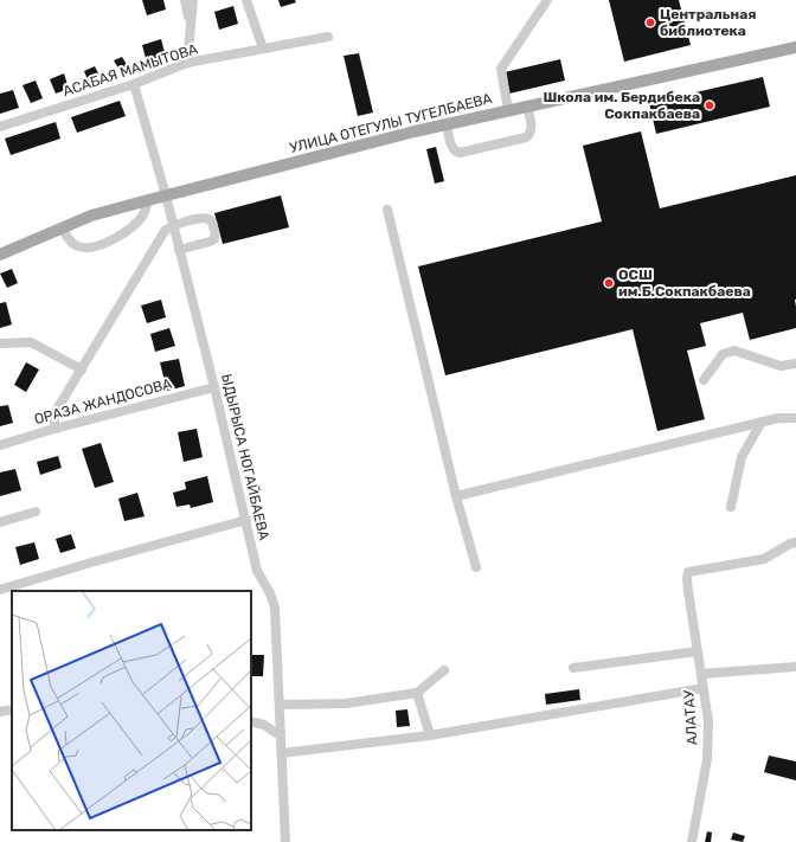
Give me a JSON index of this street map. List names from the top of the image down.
{
  "streets": {
    "main road": ["УЛИЦА ОТЕГУЛЫ ТУГЕЛБАЕВА"],
    "street": [
      "АСАБАЯ МАМЫТОВА",
      "ОРАЗА ЖАНДОСОВА",
      "ЫДЫРЫСА НОГАЙБАЕВА",
      "АЛАТАУ"
    ]
  },
  "crossings": [
    ["АСАБАЯ МАМЫТОВА", "ЫДЫРЫСА НОГАЙБАЕВА"],
    ["УЛИЦА ОТЕГУЛЫ ТУГЕЛБАЕВА", "ЫДЫРЫСА НОГАЙБАЕВА"],
    ["ОРАЗА ЖАНДОСОВА", "ЫДЫРЫСА НОГАЙБАЕВА"]
  ],
  "places": ["Центральная библиотека", "Школа им. Бердибека Сокпакбаева", "ОСШ им.Б.Сокпакбаева"]
}
